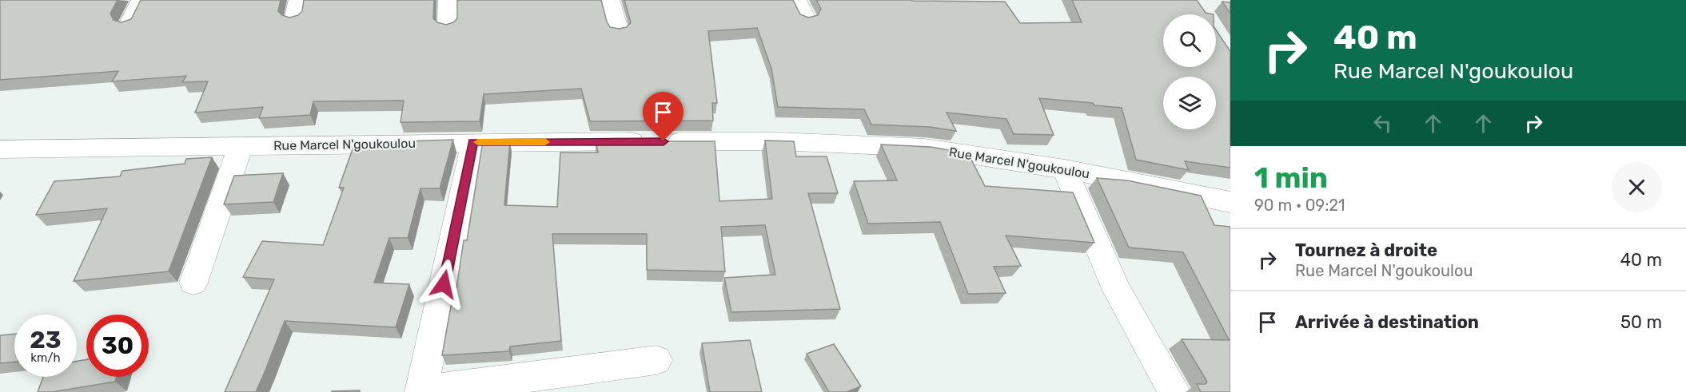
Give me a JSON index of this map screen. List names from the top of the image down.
{
  "streets": {
    "street": ["Rue Marcel N'goukoulou"]
  },
  "page": {
    "turn": ["40 m", "Rue Marcel N'goukoulou"],
    "heading": ["1 min", "90 m · 09:21"],
    "list": [
      {
        "name": "Tournez à droite",
        "note": "Rue Marcel N'goukoulou",
        "value": "40 m"
      },
      {
        "name": "Arrivée à destination",
        "value": "50 m"
      }
    ],
    "speed": "23 km/h",
    "limit": "30"
  }
}
